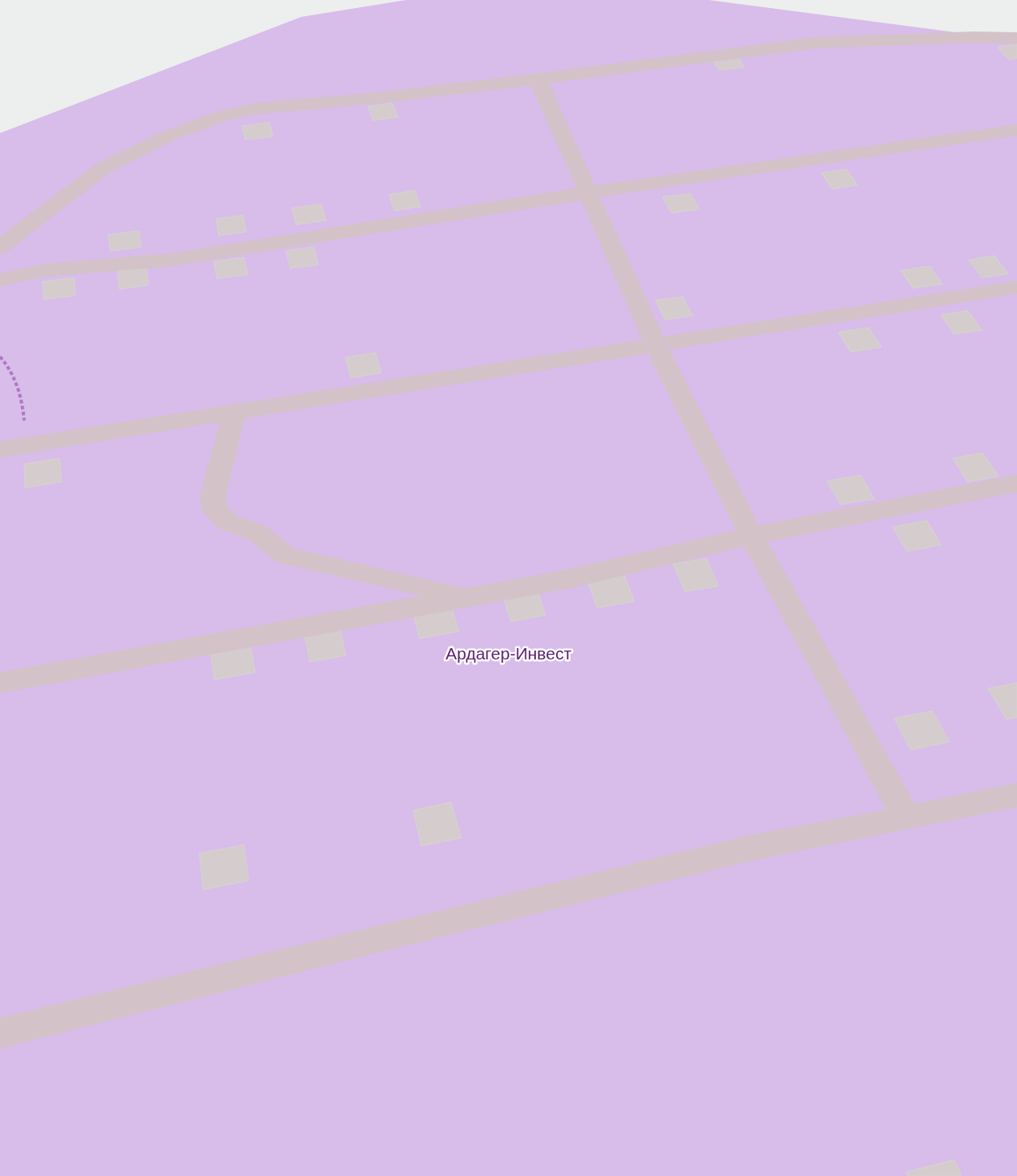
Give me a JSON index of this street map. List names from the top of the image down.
{
  "parks": ["Ардагер-Инвест"]
}
